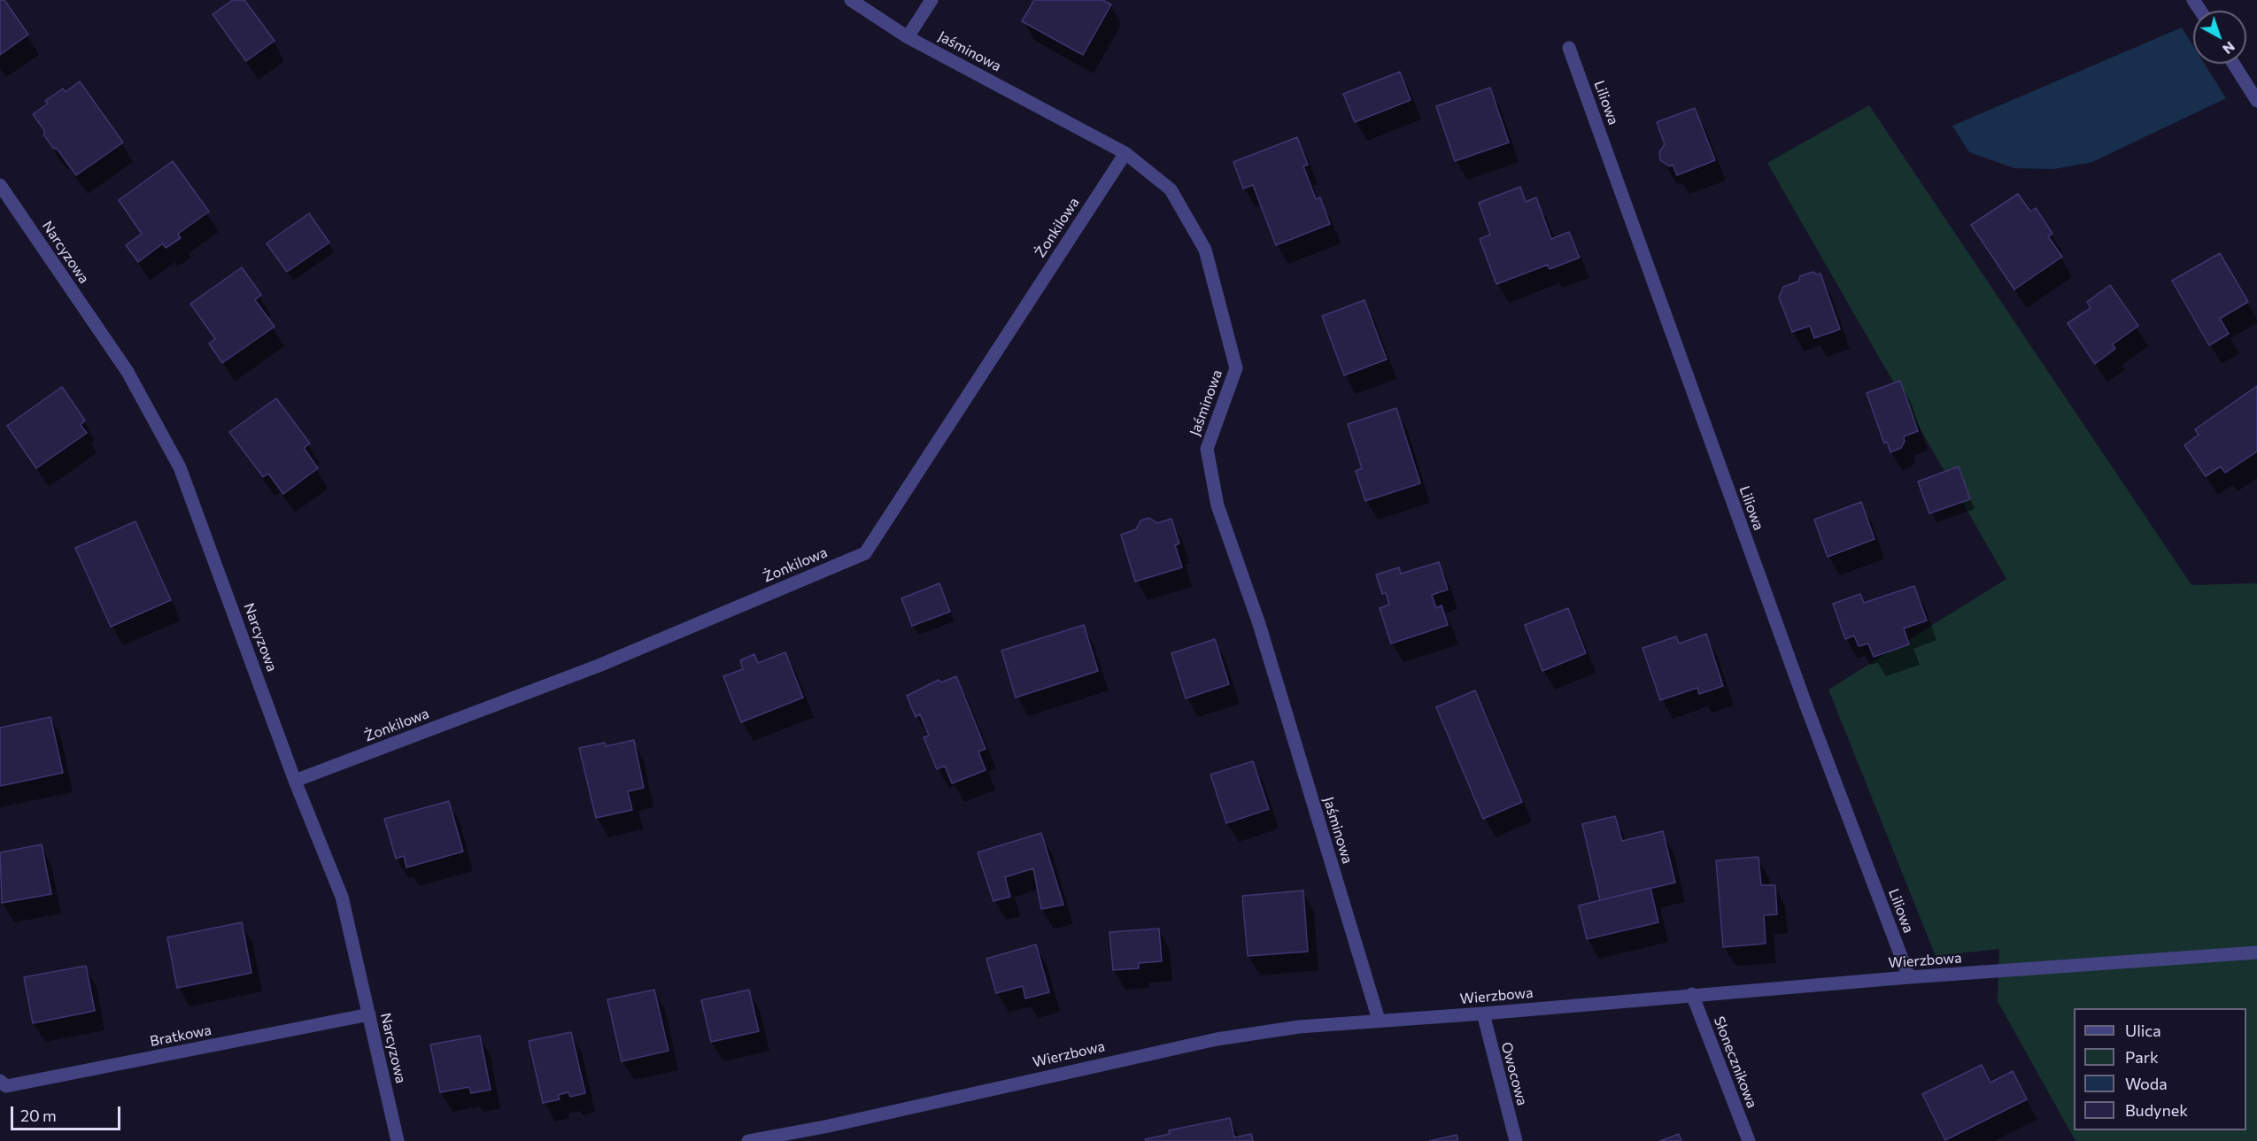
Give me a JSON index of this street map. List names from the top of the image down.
{
  "streets": {
    "street": [
      "Jaśminowa",
      "Liliowa",
      "Żonkilowa",
      "Narcyzowa",
      "Wierzbowa",
      "Bratkowa",
      "Słonecznikowa",
      "Owocowa"
    ]
  },
  "crossings": [
    ["Jaśminowa", "Żonkilowa"],
    ["Jaśminowa", "Wierzbowa"],
    ["Liliowa", "Wierzbowa"],
    ["Żonkilowa", "Narcyzowa"],
    ["Narcyzowa", "Bratkowa"],
    ["Wierzbowa", "Słonecznikowa"],
    ["Wierzbowa", "Owocowa"]
  ],
  "legend": [
    "Ulica",
    "Park",
    "Woda",
    "Budynek"
  ],
  "scale_bar": "20 m",
  "north": "bottom right"
}
